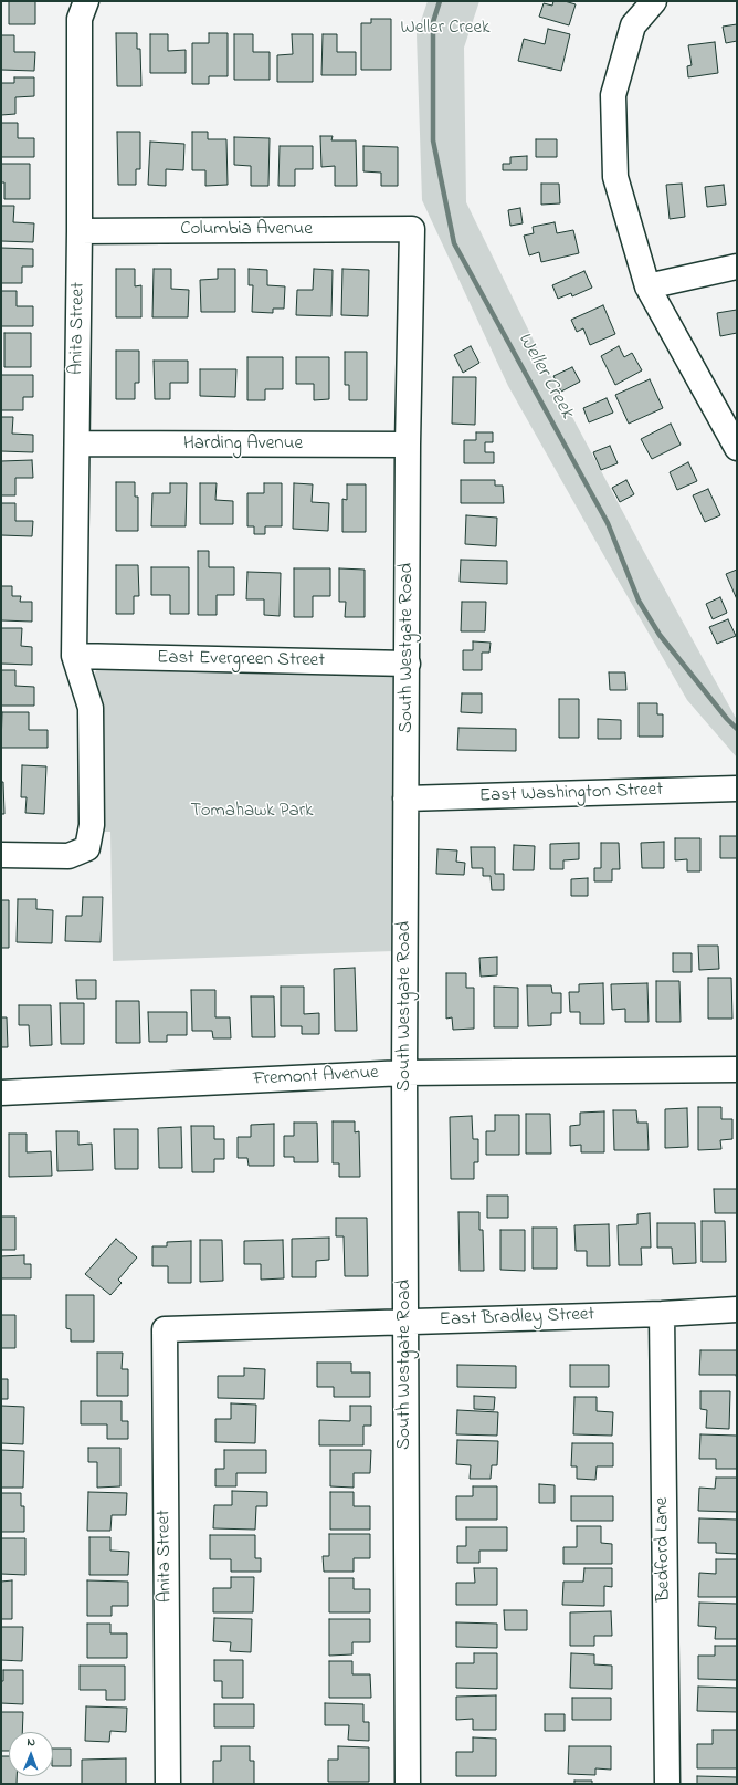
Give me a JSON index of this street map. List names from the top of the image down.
{
  "streets": {
    "street": [
      "Columbia Avenue",
      "Anita Street",
      "Harding Avenue",
      "South Westgate Road",
      "East Evergreen Street",
      "East Washington Street",
      "Fremont Avenue",
      "East Bradley Street",
      "Bedford Lane"
    ]
  },
  "crossings": [
    ["Columbia Avenue", "Anita Street"],
    ["Columbia Avenue", "South Westgate Road"],
    ["Anita Street", "Harding Avenue"],
    ["Anita Street", "East Evergreen Street"],
    ["Anita Street", "East Bradley Street"],
    ["Harding Avenue", "South Westgate Road"],
    ["South Westgate Road", "East Evergreen Street"],
    ["South Westgate Road", "East Washington Street"],
    ["South Westgate Road", "Fremont Avenue"],
    ["South Westgate Road", "East Bradley Street"],
    ["East Bradley Street", "Bedford Lane"]
  ],
  "water": ["Weller Creek"],
  "parks": ["Weller Creek", "Tomahawk Park"],
  "north": "top"
}
